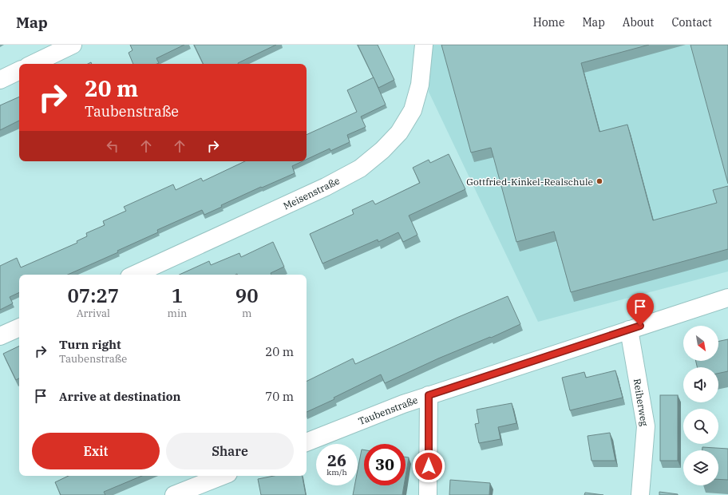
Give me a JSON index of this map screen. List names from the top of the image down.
{
  "streets": {
    "street": ["Meisenstraße", "Reiherweg", "Taubenstraße"]
  },
  "crossings": [
    ["Reiherweg", "Taubenstraße"]
  ],
  "places": ["Gottfried-Kinkel-Realschule"],
  "north": "bottom right",
  "page": {
    "header": "Map",
    "nav": [
      "Home",
      "Map",
      "About",
      "Contact"
    ],
    "turn": ["20 m", "Taubenstraße"],
    "eta": [
      "07:27",
      "Arrival",
      "1",
      "min",
      "90",
      "m"
    ],
    "list": [
      {
        "name": "Turn right",
        "note": "Taubenstraße",
        "value": "20 m"
      },
      {
        "name": "Arrive at destination",
        "value": "70 m"
      }
    ],
    "buttons": ["Exit", "Share"],
    "speed": "26 km/h",
    "limit": "30"
  }
}
